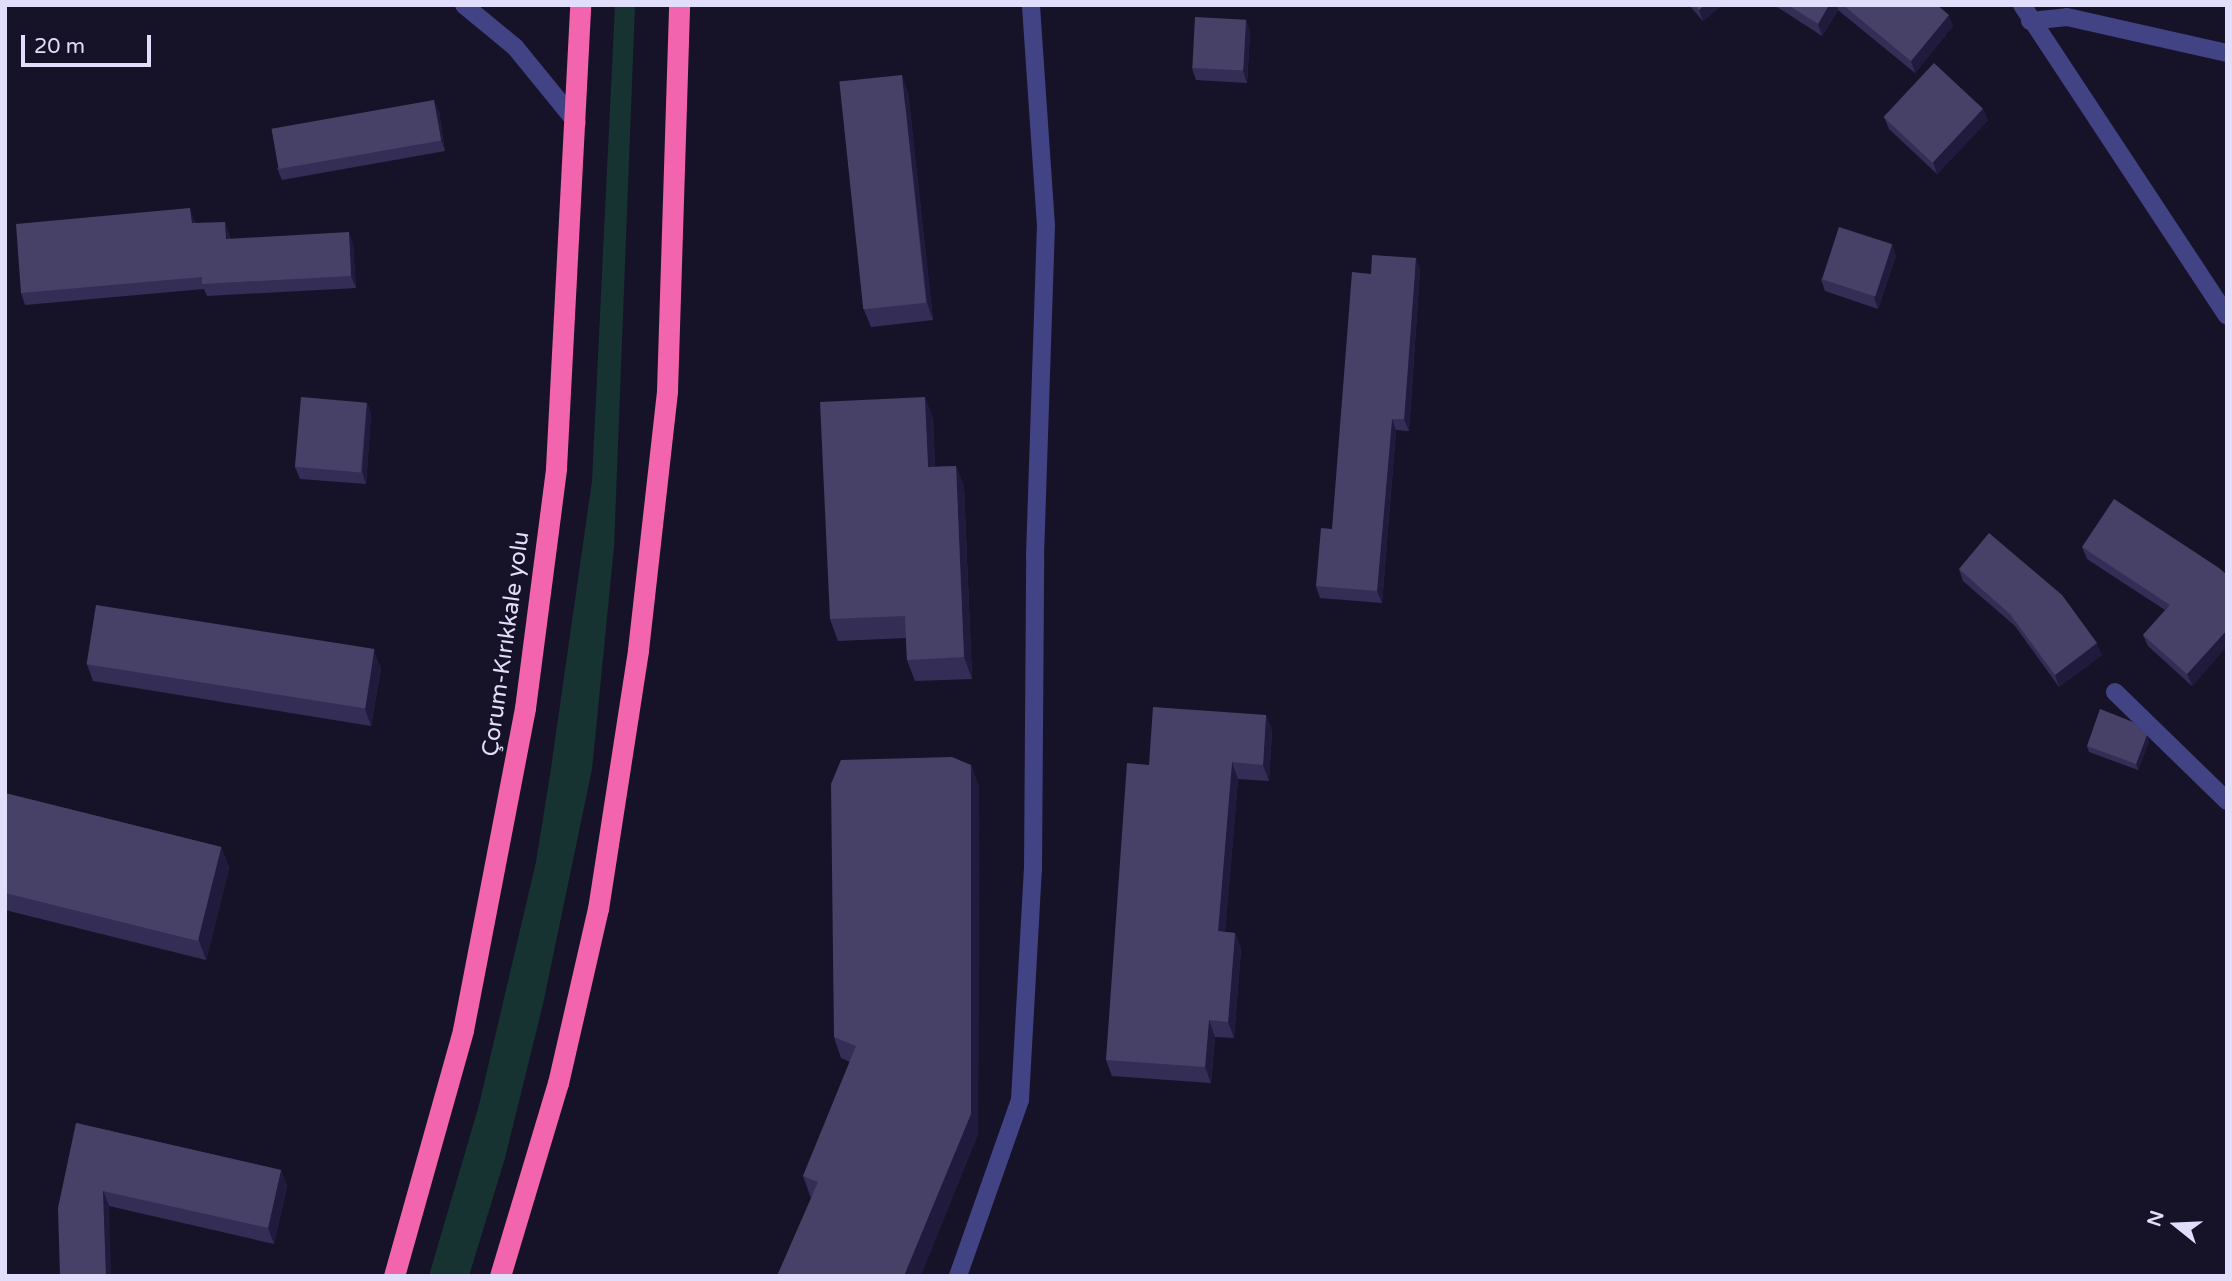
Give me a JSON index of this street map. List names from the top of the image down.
{
  "streets": {
    "highway": ["Çorum-Kırıkkale yolu"]
  },
  "scale_bar": "20 m",
  "north": "left"
}
